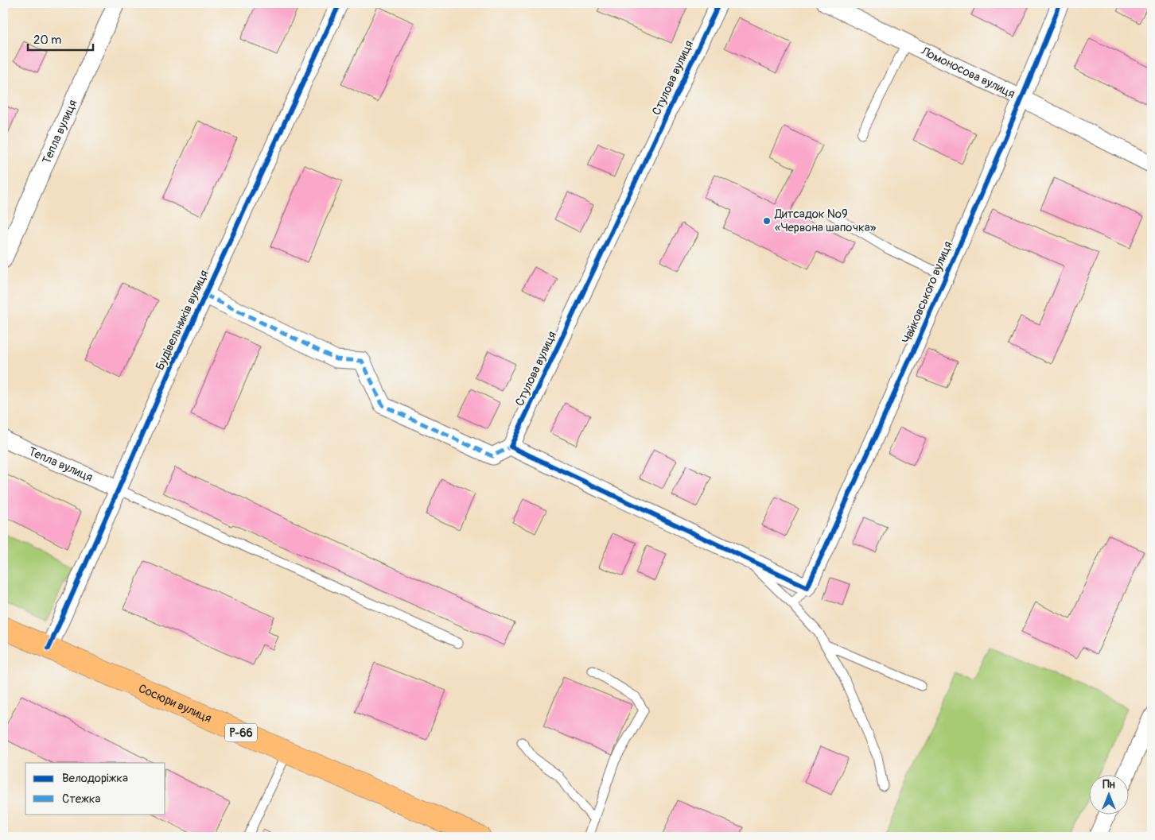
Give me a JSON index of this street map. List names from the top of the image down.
{
  "streets": {
    "main road": ["Сосюри вулиця", "Р-66"],
    "street": [
      "Ломоносова вулиця",
      "Стулова вулиця",
      "Тепла вулиця",
      "Чайковського вулиця",
      "Будівельників вулиця"
    ]
  },
  "crossings": [
    ["Ломоносова вулиця", "Чайковського вулиця"],
    ["Тепла вулиця", "Будівельників вулиця"],
    ["Будівельників вулиця", "Сосюри вулиця"]
  ],
  "places": ["Дитсадок №9 «Червона шапочка»"],
  "legend": ["Велодоріжка", "Стежка"],
  "scale_bar": "20 m",
  "north": "top"
}
